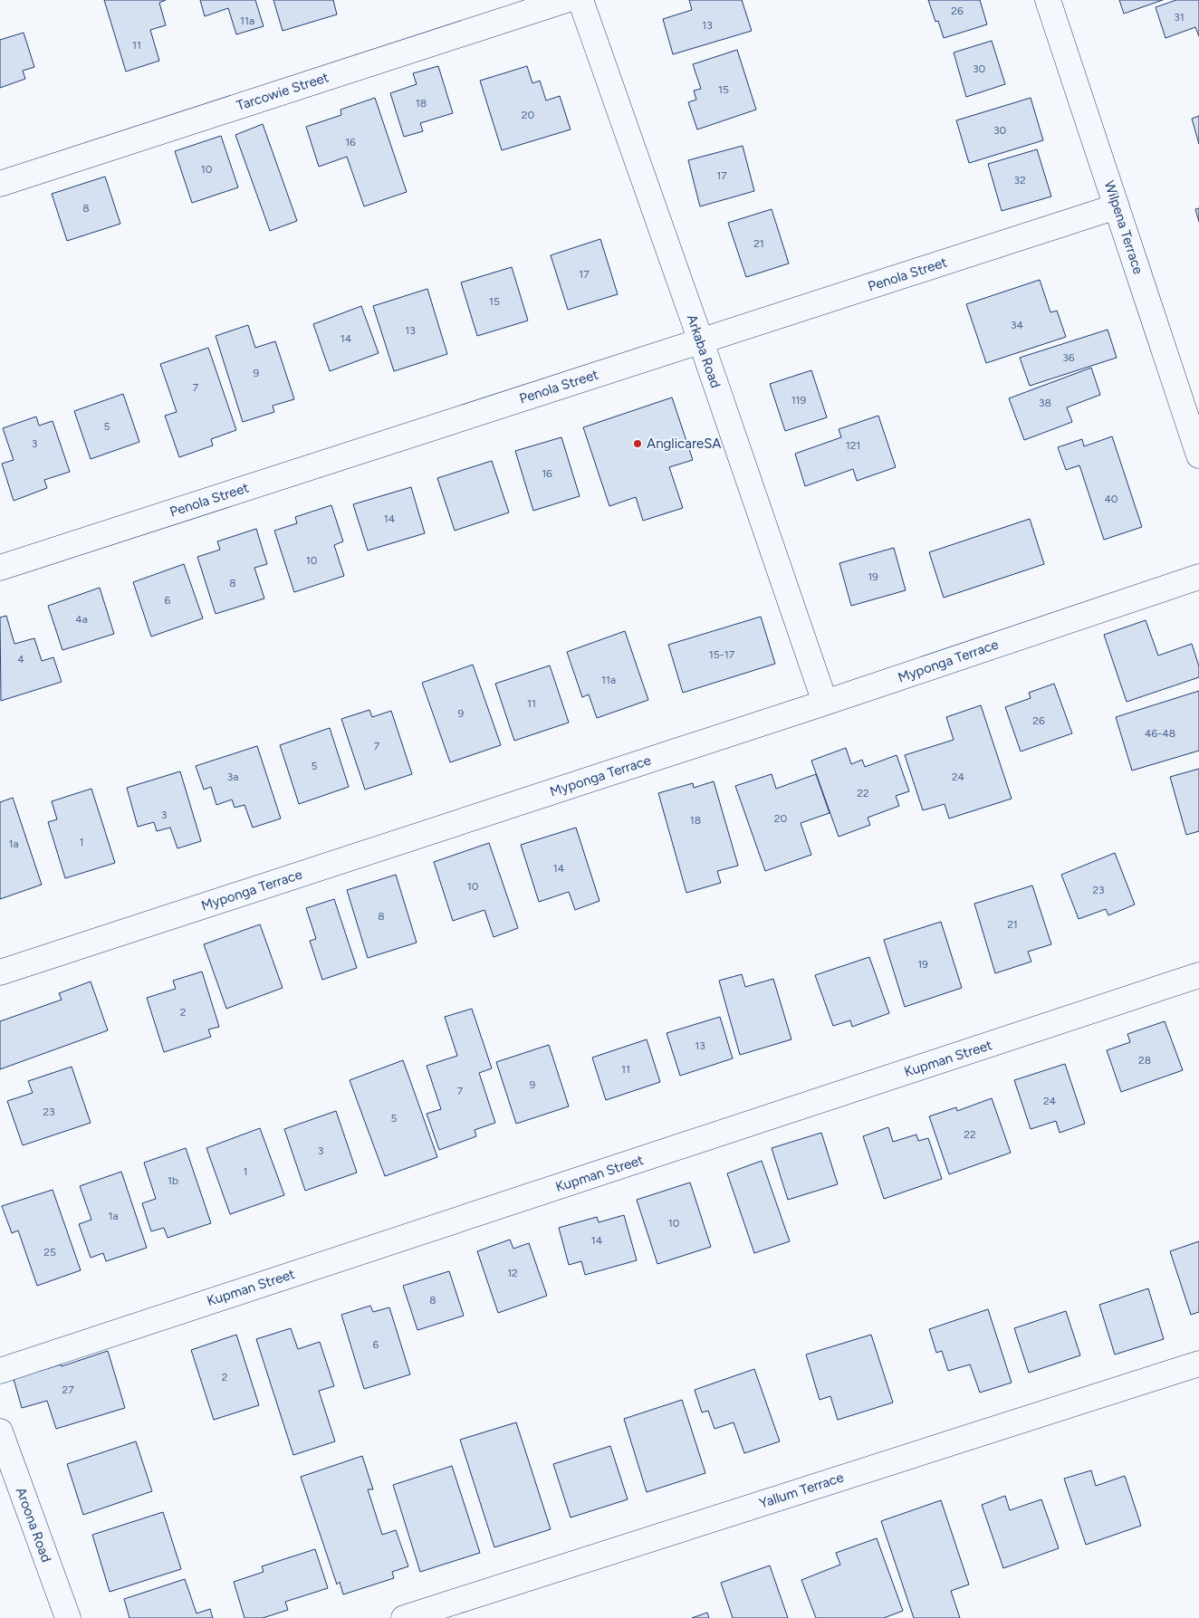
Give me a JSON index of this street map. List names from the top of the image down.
{
  "streets": {
    "street": [
      "Tarcowie Street",
      "Wilpena Terrace",
      "Penola Street",
      "Arkaba Road",
      "Myponga Terrace",
      "Kupman Street",
      "Yallum Terrace",
      "Aroona Road"
    ]
  },
  "crossings": [
    ["Wilpena Terrace", "Penola Street"],
    ["Penola Street", "Arkaba Road"],
    ["Arkaba Road", "Myponga Terrace"]
  ],
  "places": ["AnglicareSA"],
  "house_numbers": [
    "26",
    "31",
    "11a",
    "13",
    "11",
    "30",
    "15",
    "18",
    "20",
    "30",
    "16",
    "10",
    "17",
    "32",
    "8",
    "21",
    "17",
    "15",
    "34",
    "13",
    "14",
    "36",
    "9",
    "7",
    "119",
    "38",
    "5",
    "3",
    "121",
    "16",
    "40",
    "14",
    "10",
    "19",
    "8",
    "6",
    "4a",
    "15-17",
    "4",
    "11a",
    "11",
    "9",
    "26",
    "46-48",
    "7",
    "5",
    "3a",
    "24",
    "22",
    "3",
    "20",
    "18",
    "1",
    "1a",
    "14",
    "10",
    "23",
    "8",
    "21",
    "19",
    "2",
    "13",
    "28",
    "11",
    "9",
    "7",
    "24",
    "23",
    "5",
    "22",
    "3",
    "1",
    "1b",
    "1a",
    "10",
    "14",
    "25",
    "12",
    "8",
    "6",
    "2",
    "27"
  ]
}
